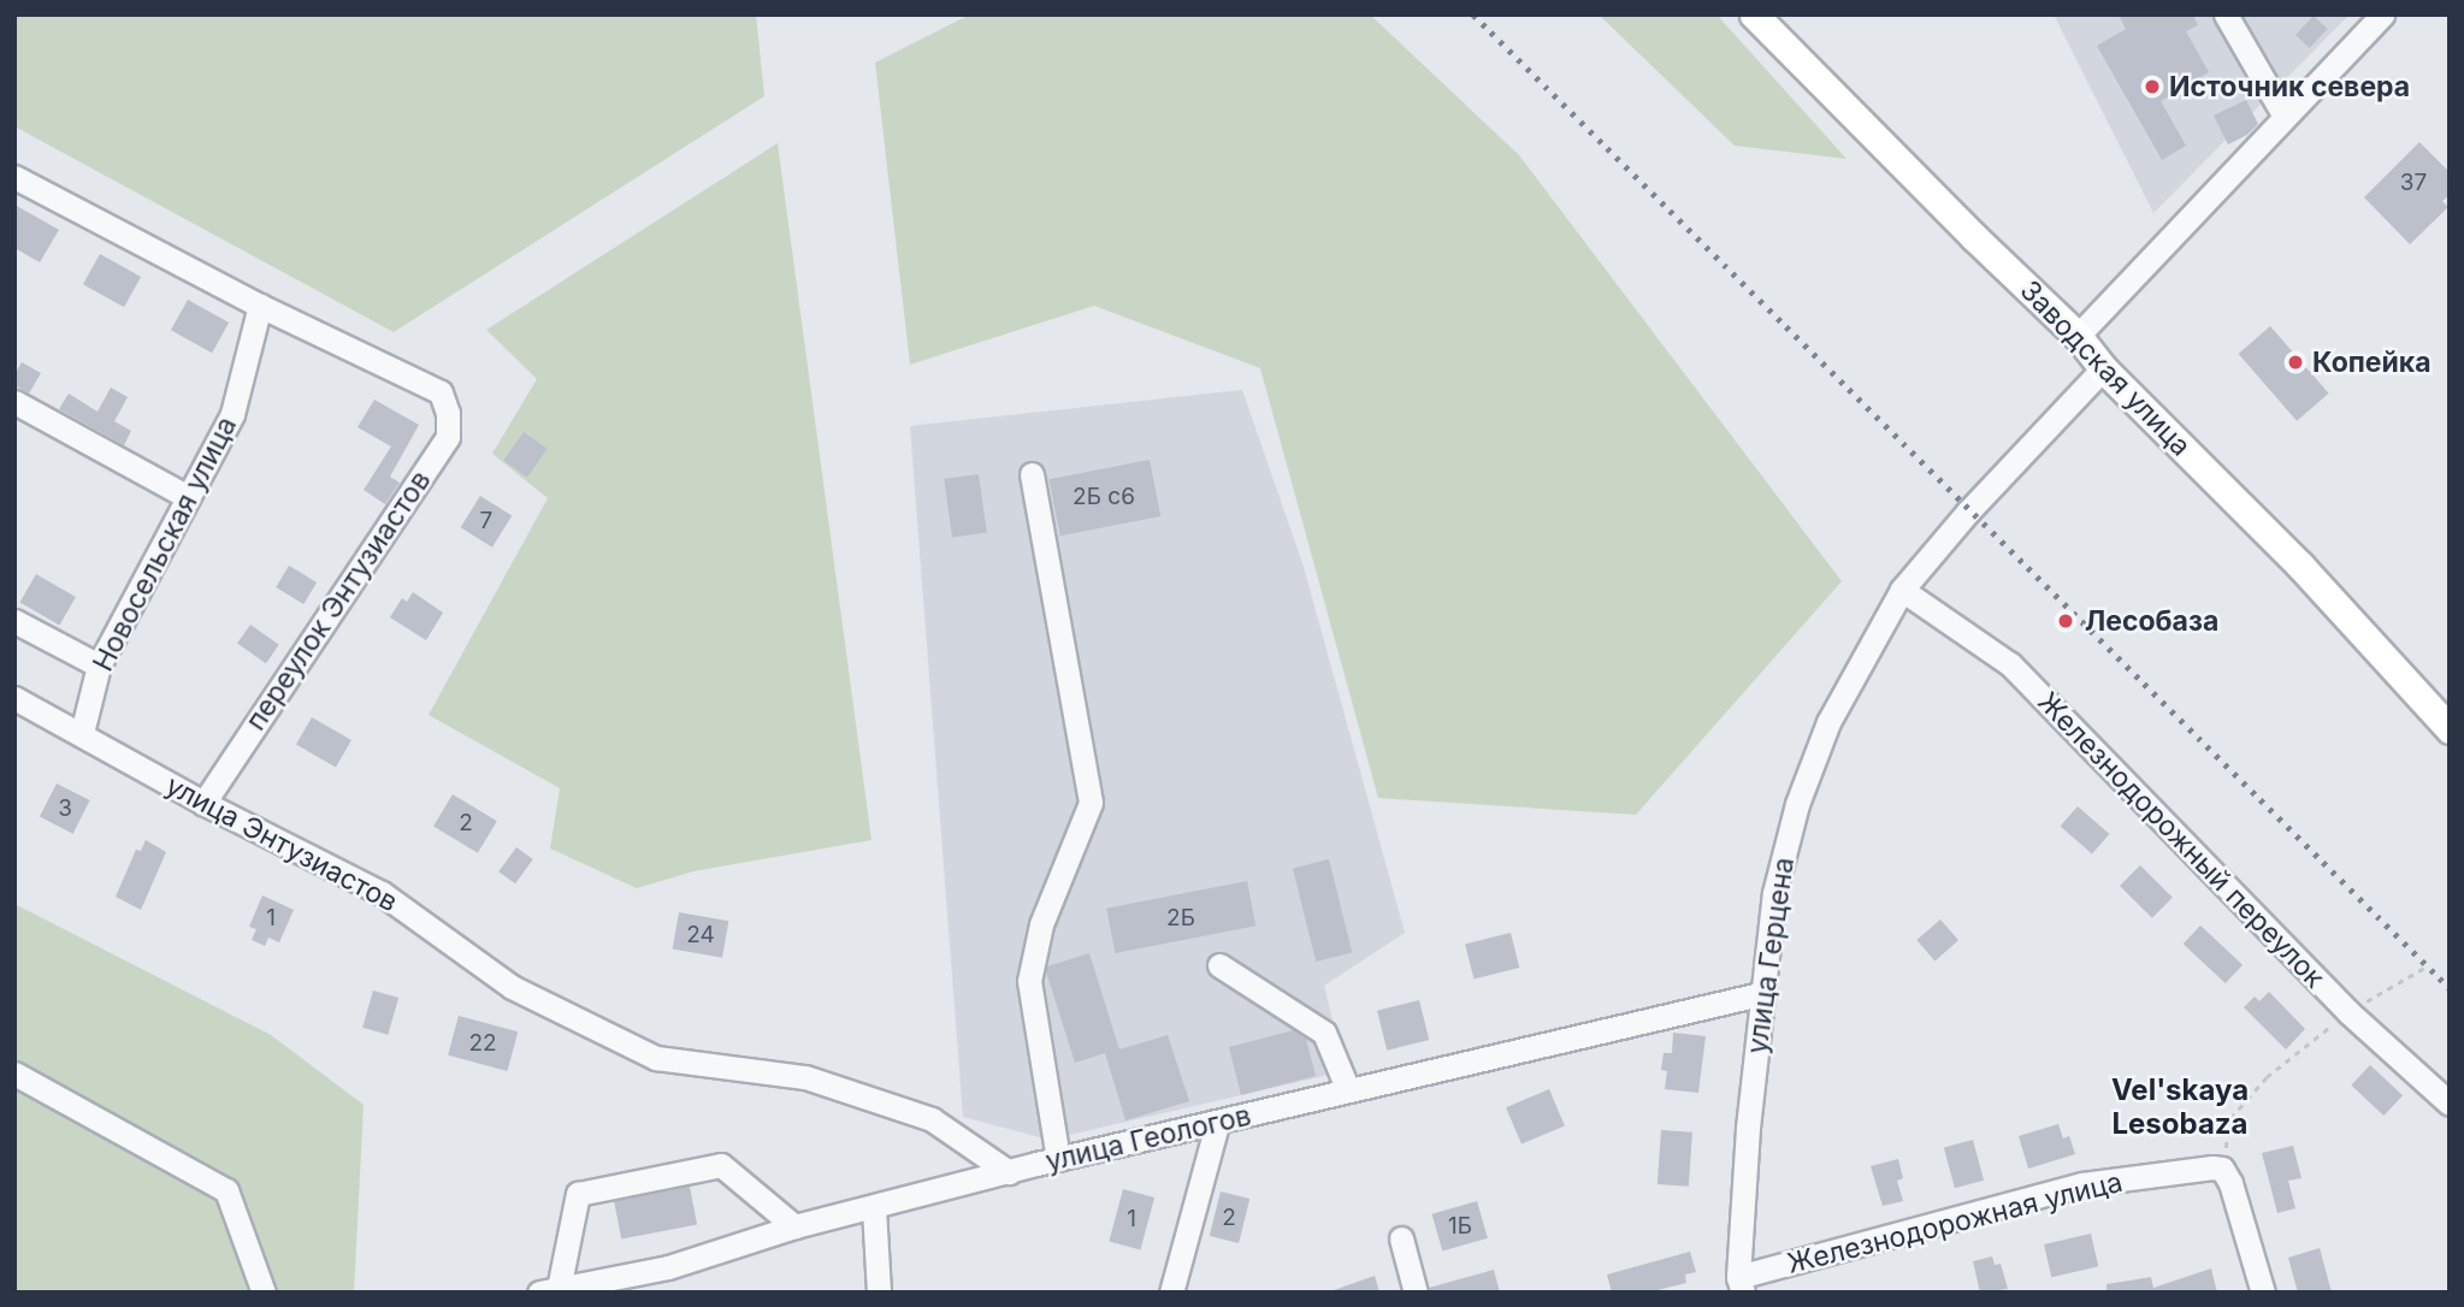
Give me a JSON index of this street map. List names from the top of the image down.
{
  "streets": {
    "main road": ["Заводская улица"],
    "street": [
      "Новосельская улица",
      "переулок Энтузиастов",
      "Железнодорожный переулок",
      "улица Энтузиастов",
      "улица Герцена",
      "улица Геологов",
      "Железнодорожная улица"
    ]
  },
  "crossings": [
    ["Заводская улица", "улица Герцена"],
    ["Новосельская улица", "переулок Энтузиастов"],
    ["Новосельская улица", "улица Энтузиастов"],
    ["переулок Энтузиастов", "улица Энтузиастов"],
    ["Железнодорожный переулок", "улица Герцена"],
    ["улица Энтузиастов", "улица Геологов"],
    ["улица Герцена", "улица Геологов"],
    ["улица Герцена", "Железнодорожная улица"]
  ],
  "districts": ["Vel'skaya Lesobaza"],
  "places": ["Источник севера", "Копейка", "Лесобаза"],
  "house_numbers": [
    "37",
    "2Б с6",
    "7",
    "3",
    "2",
    "1",
    "2Б",
    "24",
    "22",
    "2",
    "1",
    "1Б"
  ]
}
